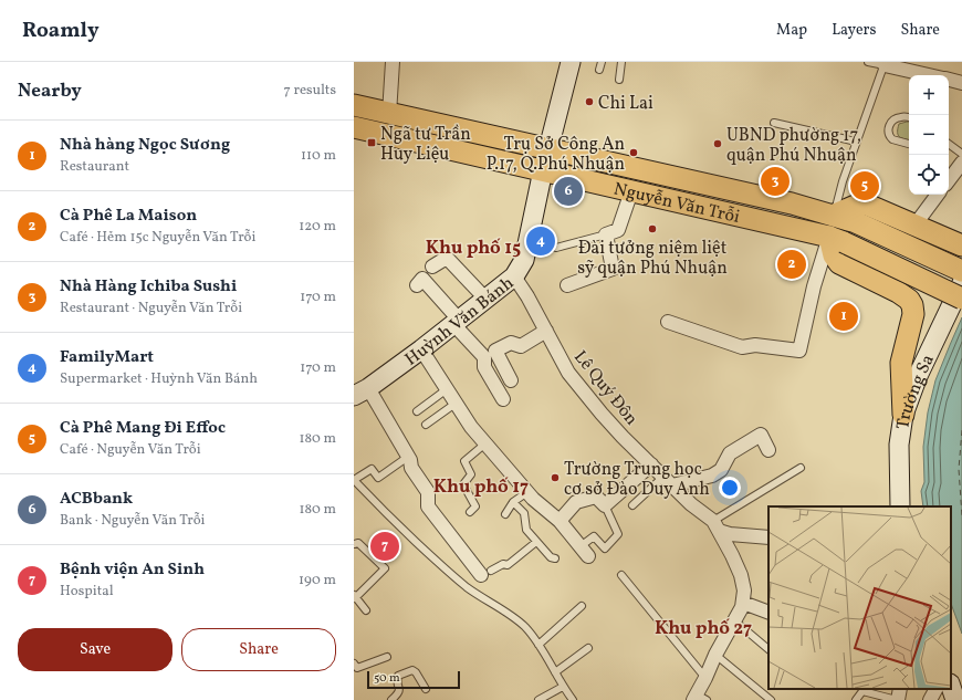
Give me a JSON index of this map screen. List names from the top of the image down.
{
  "streets": {
    "main road": ["Nguyễn Văn Trỗi"],
    "street": ["Huỳnh Văn Bánh", "Lê Quý Ðôn", "Trường Sa"]
  },
  "crossings": [
    ["Nguyễn Văn Trỗi", "Huỳnh Văn Bánh"],
    ["Huỳnh Văn Bánh", "Lê Quý Ðôn"]
  ],
  "districts": ["Khu phố 15", "Khu phố 17", "Khu phố 27"],
  "places": {
    "other": [
      "Chi Lai",
      "UBND phường 17, quận Phú Nhuận",
      "Trụ Sở Công An P.17, Q.Phú Nhuận",
      "Đài tưởng niệm liệt sỹ quận Phú Nhuận",
      "Trường Trung học cơ sở Đào Duy Anh"
    ],
    "transit": ["Ngã tư Trần Huy Liệu"]
  },
  "scale_bar": "50 m",
  "page": {
    "header": "Roamly",
    "nav": ["Map", "Layers", "Share"],
    "heading": ["Nearby", "7 results"],
    "map_buttons": ["+", "−"],
    "list": [
      {
        "mark": "1",
        "name": "Nhà hàng Ngọc Sương",
        "note": "Restaurant",
        "value": "110 m"
      },
      {
        "mark": "2",
        "name": "Cà Phê La Maison",
        "note": "Café · Hẻm 15c Nguyễn Văn Trỗi",
        "value": "120 m"
      },
      {
        "mark": "3",
        "name": "Nhà Hàng Ichiba Sushi",
        "note": "Restaurant · Nguyễn Văn Trỗi",
        "value": "170 m"
      },
      {
        "mark": "4",
        "name": "FamilyMart",
        "note": "Supermarket · Huỳnh Văn Bánh",
        "value": "170 m"
      },
      {
        "mark": "5",
        "name": "Cà Phê Mang Đi Effoc",
        "note": "Café · Nguyễn Văn Trỗi",
        "value": "180 m"
      },
      {
        "mark": "6",
        "name": "ACBbank",
        "note": "Bank · Nguyễn Văn Trỗi",
        "value": "180 m"
      },
      {
        "mark": "7",
        "name": "Bệnh viện An Sinh",
        "note": "Hospital",
        "value": "190 m"
      }
    ],
    "pins": [
      "3",
      "5",
      "6",
      "4",
      "2",
      "1",
      "7"
    ],
    "buttons": ["Save", "Share"],
    "scale": "50 m"
  }
}
